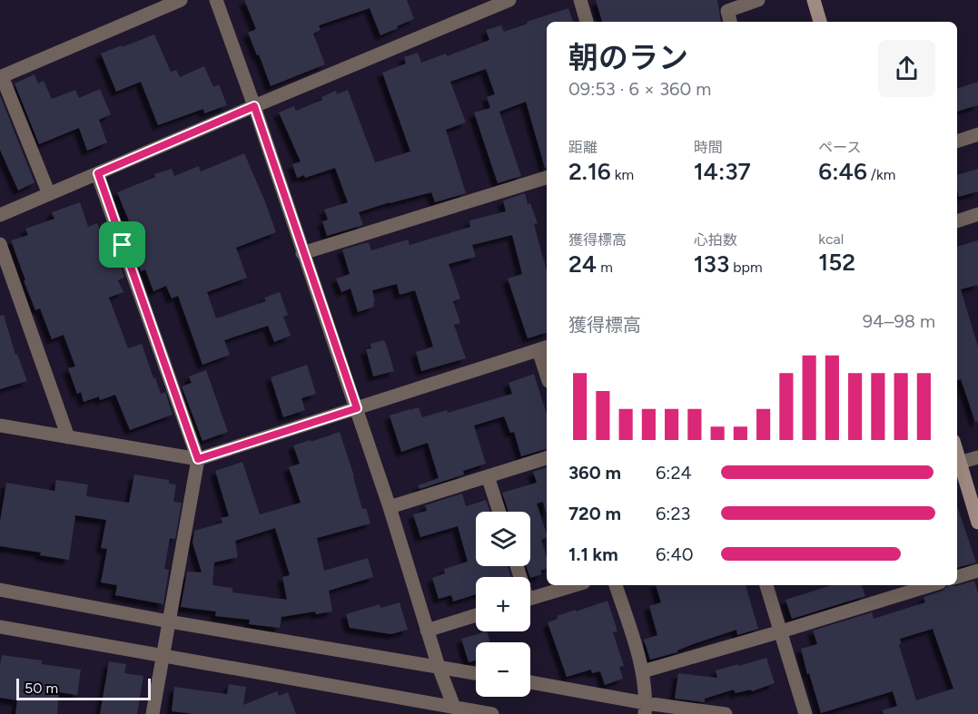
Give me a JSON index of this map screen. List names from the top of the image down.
{
  "scale_bar": "50 m",
  "page": {
    "heading": ["朝のラン", "09:53 · 6 × 360 m"],
    "stats": [
      ["距離", "2.16 km"],
      ["時間", "14:37"],
      ["ペース", "6:46 /km"],
      ["獲得標高", "24 m"],
      ["心拍数", "133 bpm"],
      ["kcal", "152"]
    ],
    "chart": ["獲得標高", "94–98 m"],
    "list": [
      {
        "name": "360 m",
        "note": "6:24"
      },
      {
        "name": "720 m",
        "note": "6:23"
      },
      {
        "name": "1.1 km",
        "note": "6:40"
      }
    ],
    "map_buttons": ["+", "−"],
    "scale": "50 m"
  }
}
